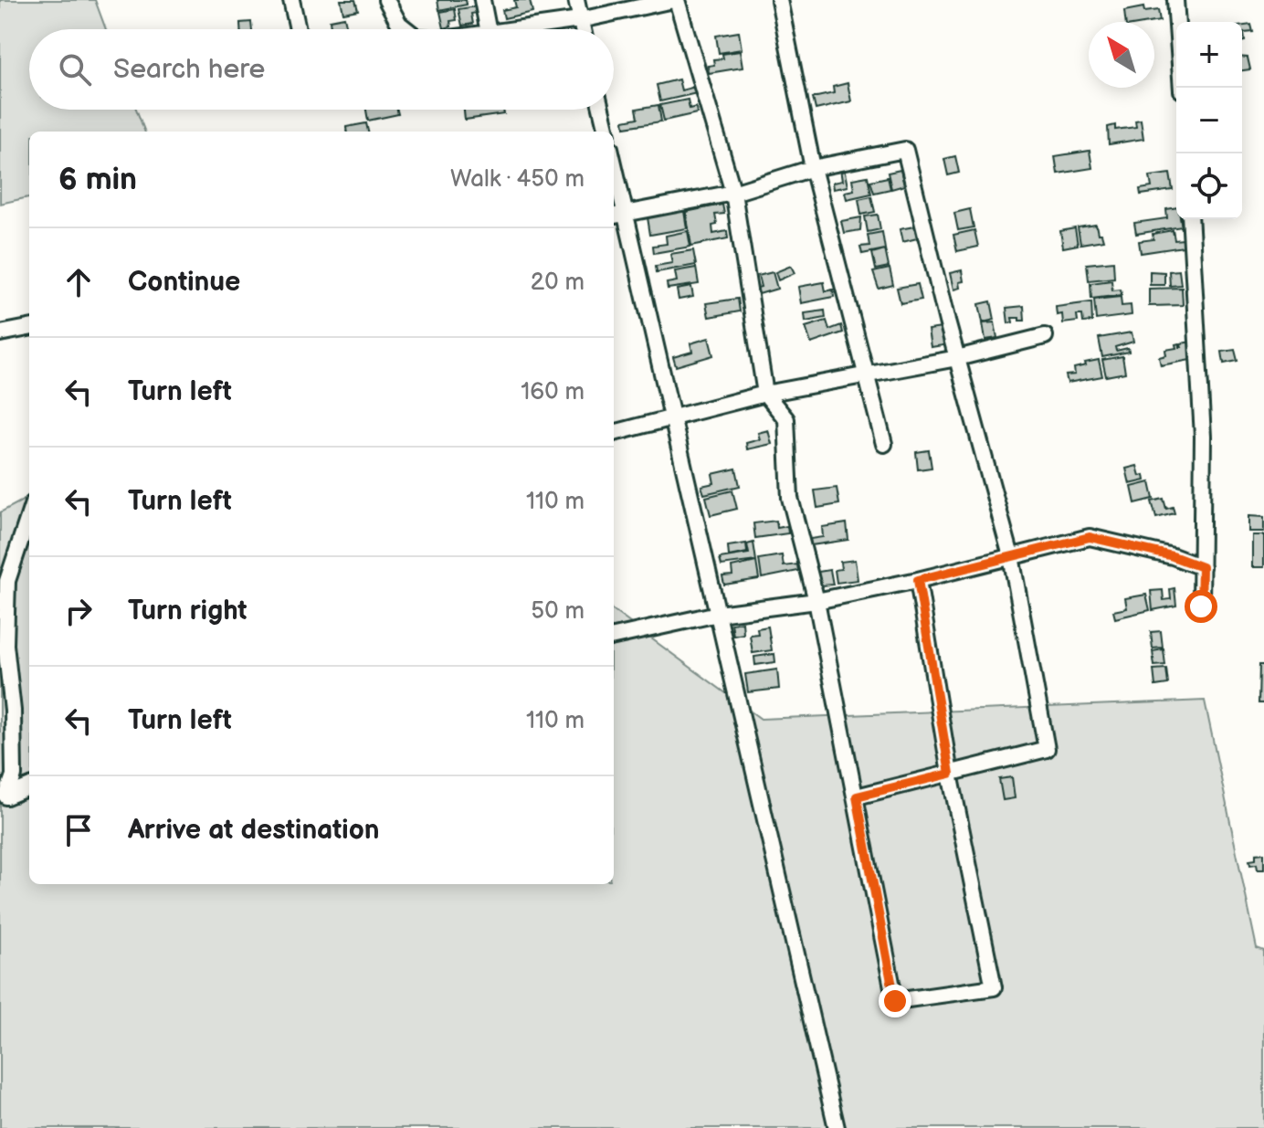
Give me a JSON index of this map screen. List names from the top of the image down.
{
  "north": "top left",
  "page": {
    "map_buttons": ["+", "−"],
    "search": "Search here",
    "heading": ["6 min", "Walk · 450 m"],
    "list": [
      ["Continue", "20 m"],
      ["Turn left", "160 m"],
      ["Turn left", "110 m"],
      ["Turn right", "50 m"],
      ["Turn left", "110 m"],
      "Arrive at destination"
    ]
  }
}
